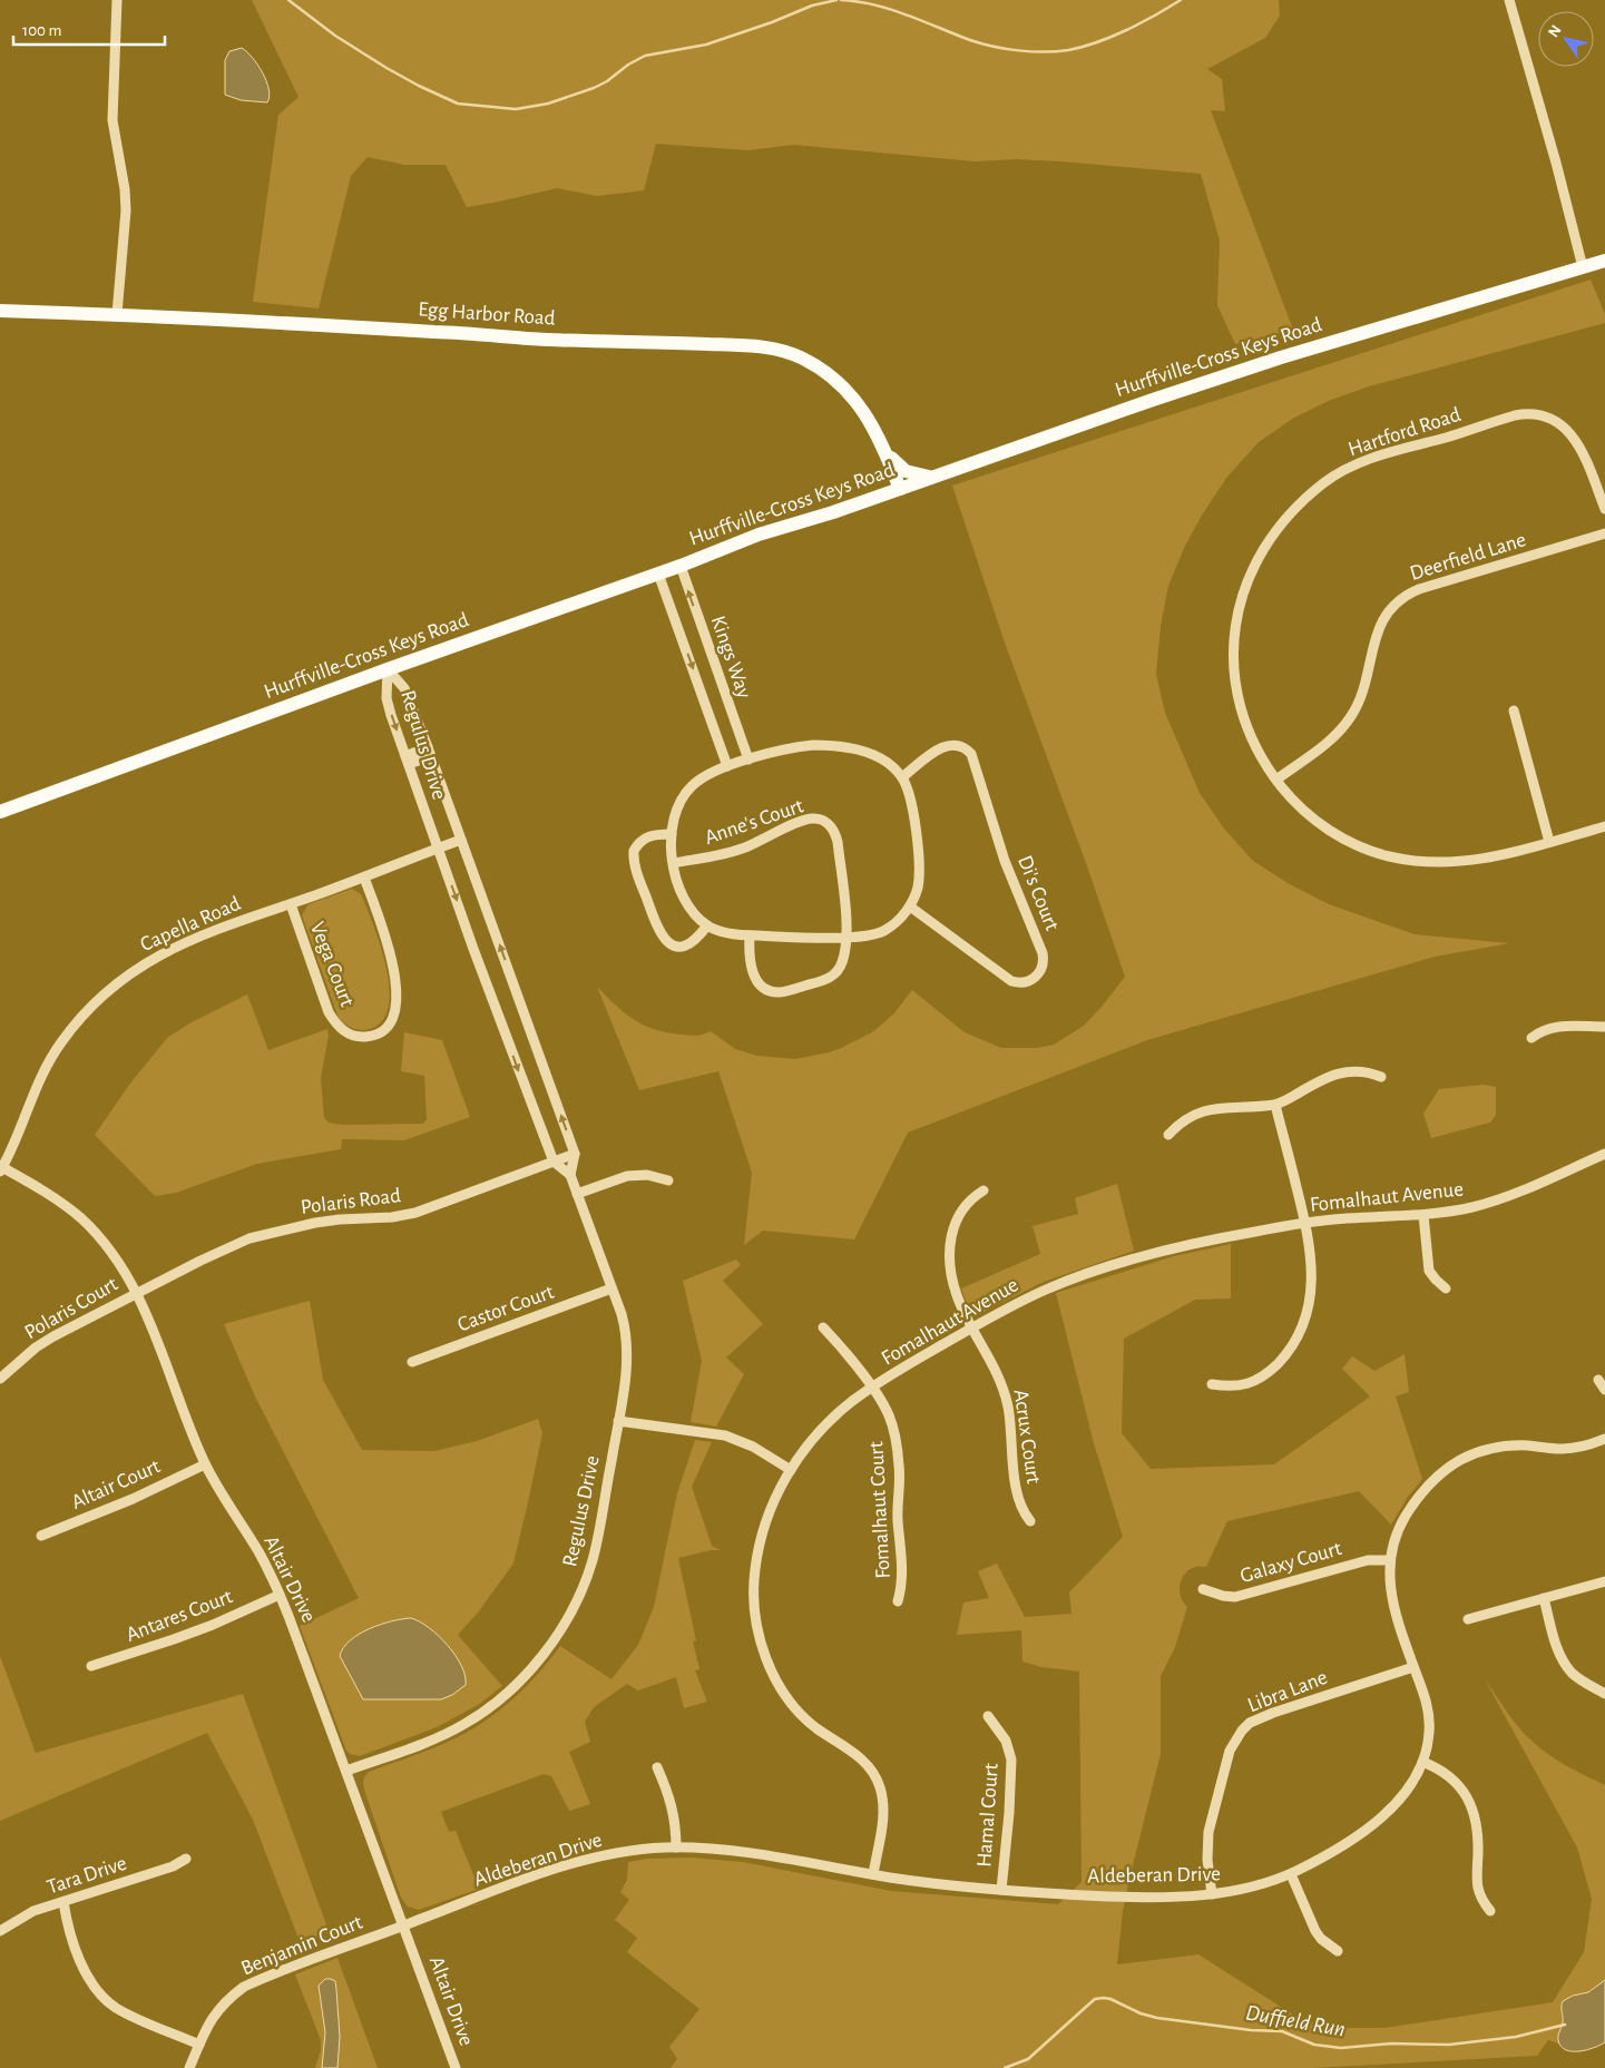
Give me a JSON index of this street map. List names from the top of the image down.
{
  "streets": {
    "main road": ["Egg Harbor Road", "Hurffville-Cross Keys Road"],
    "street": [
      "Hartford Road",
      "Deerfield Lane",
      "Kings Way",
      "Regulus Drive",
      "Anne's Court",
      "Di's Court",
      "Capella Road",
      "Vega Court",
      "Fomalhaut Avenue",
      "Polaris Road",
      "Polaris Court",
      "Castor Court",
      "Acrux Court",
      "Altair Court",
      "Fomalhaut Court",
      "Galaxy Court",
      "Altair Drive",
      "Antares Court",
      "Libra Lane",
      "Hamal Court",
      "Aldeberan Drive",
      "Tara Drive",
      "Benjamin Court"
    ]
  },
  "crossings": [
    ["Egg Harbor Road", "Hurffville-Cross Keys Road"],
    ["Hurffville-Cross Keys Road", "Kings Way"],
    ["Hurffville-Cross Keys Road", "Regulus Drive"],
    ["Hartford Road", "Deerfield Lane"],
    ["Regulus Drive", "Capella Road"],
    ["Regulus Drive", "Polaris Road"],
    ["Regulus Drive", "Castor Court"],
    ["Regulus Drive", "Altair Drive"],
    ["Capella Road", "Vega Court"],
    ["Capella Road", "Altair Drive"],
    ["Fomalhaut Avenue", "Acrux Court"],
    ["Fomalhaut Avenue", "Fomalhaut Court"],
    ["Fomalhaut Avenue", "Aldeberan Drive"],
    ["Polaris Road", "Polaris Court"],
    ["Polaris Road", "Altair Drive"],
    ["Polaris Court", "Altair Drive"],
    ["Altair Court", "Altair Drive"],
    ["Galaxy Court", "Aldeberan Drive"],
    ["Altair Drive", "Antares Court"],
    ["Altair Drive", "Aldeberan Drive"],
    ["Altair Drive", "Benjamin Court"],
    ["Libra Lane", "Aldeberan Drive"],
    ["Hamal Court", "Aldeberan Drive"],
    ["Aldeberan Drive", "Benjamin Court"]
  ],
  "water": ["Duffield Run"],
  "scale_bar": "100 m",
  "north": "top left"
}
